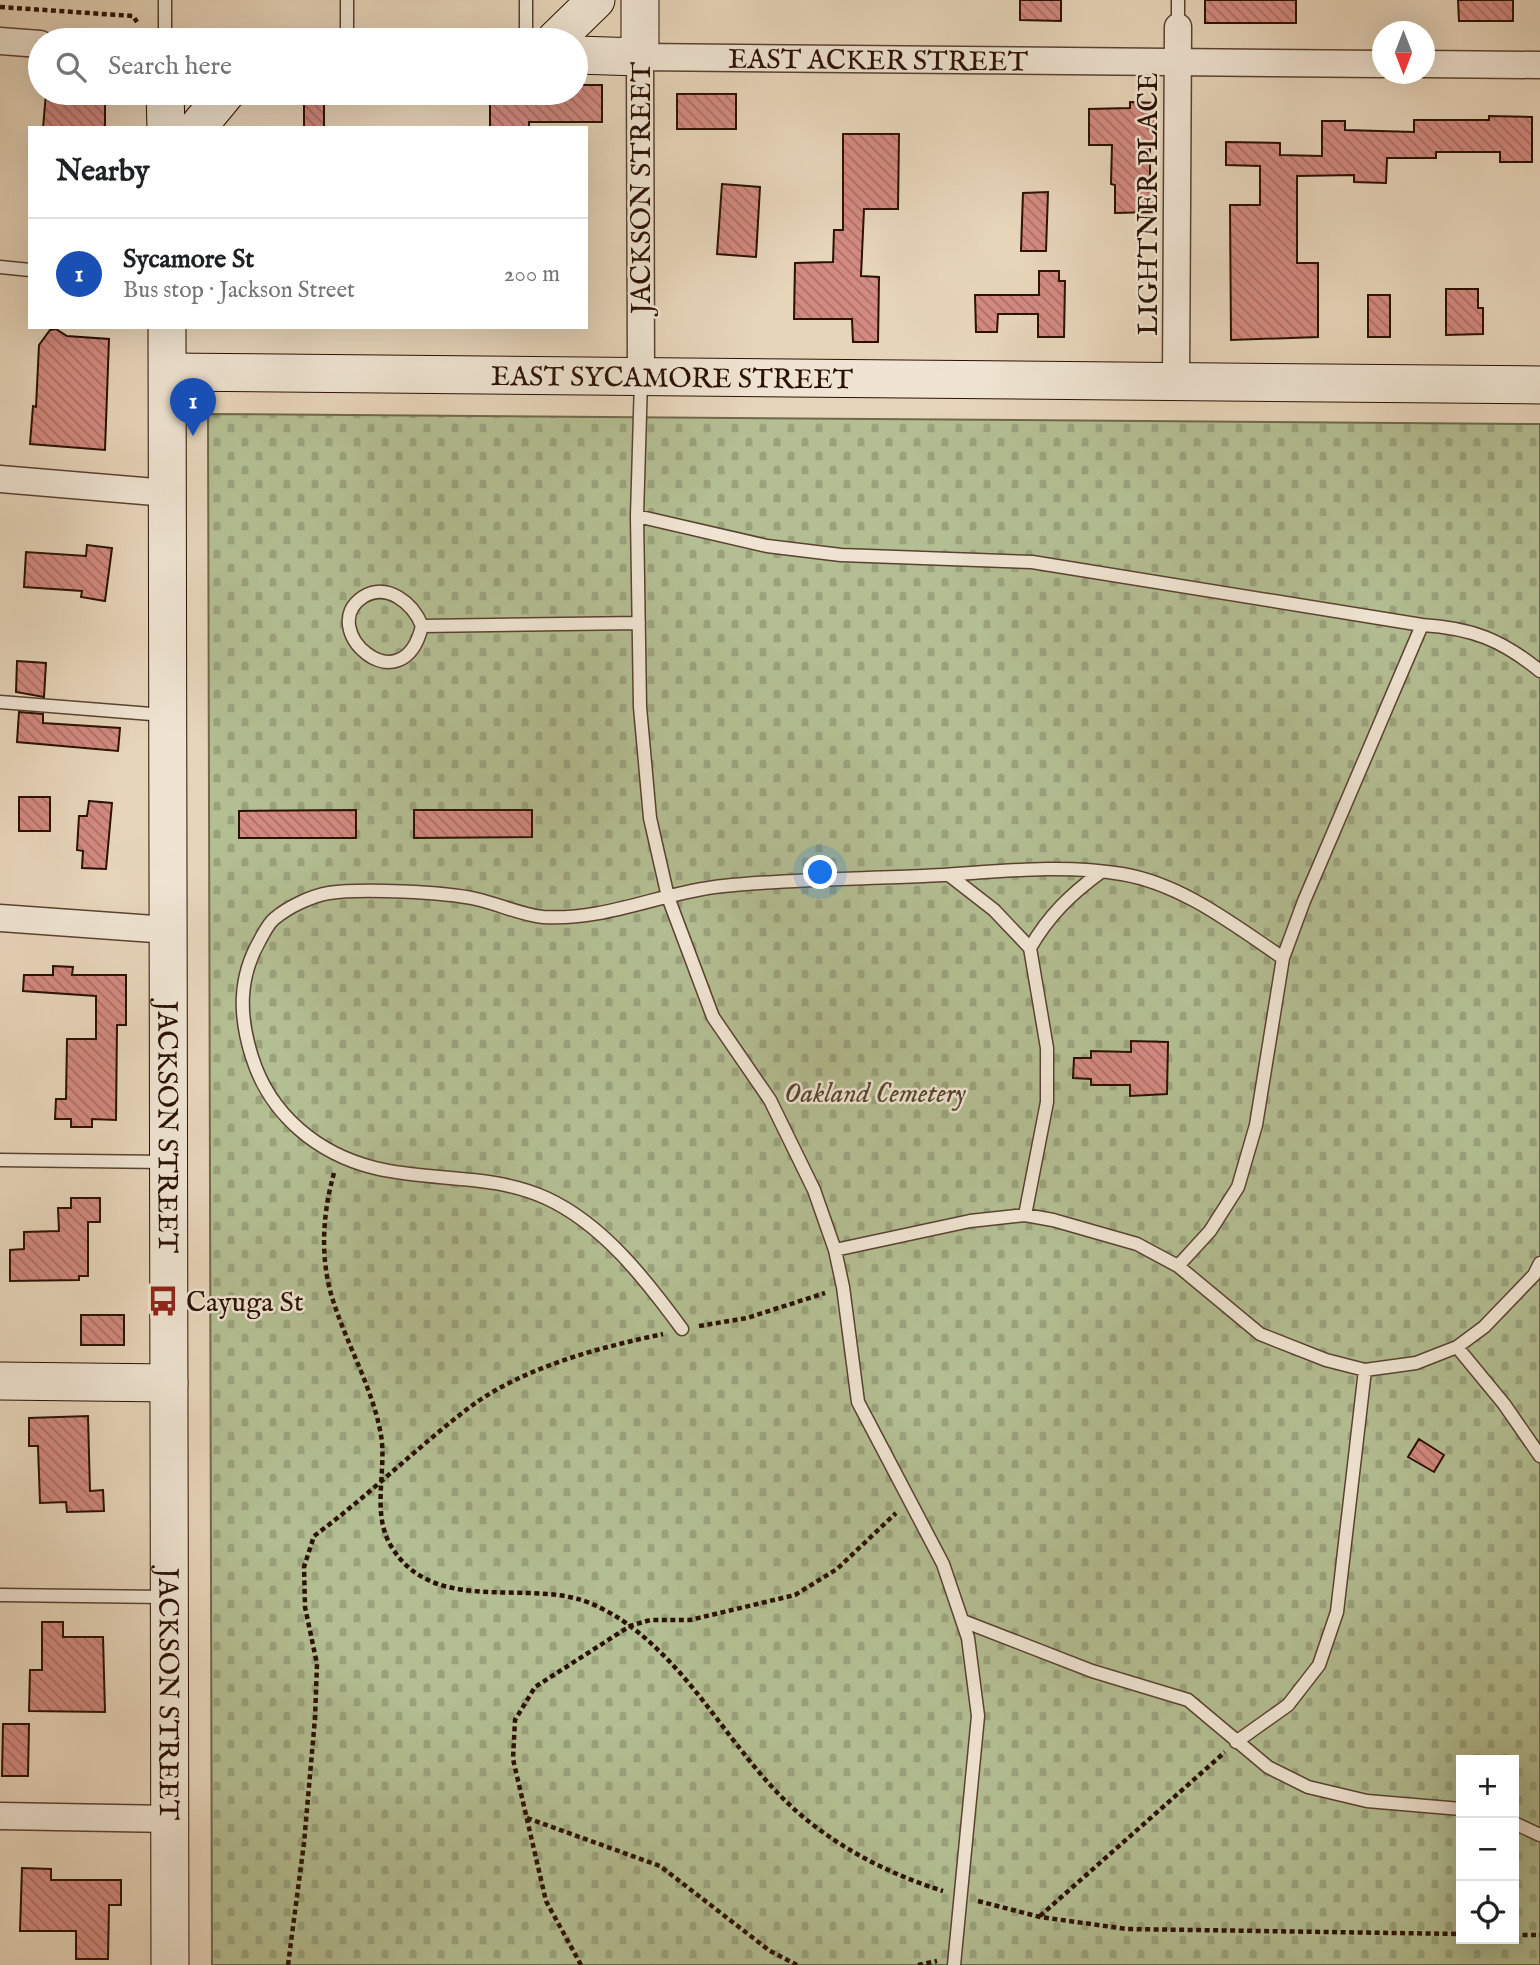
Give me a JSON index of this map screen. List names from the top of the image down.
{
  "streets": {
    "street": [
      "EAST ACKER STREET",
      "JACKSON STREET",
      "LIGHTNER PLACE",
      "EAST SYCAMORE STREET"
    ]
  },
  "crossings": [
    ["EAST ACKER STREET", "JACKSON STREET"],
    ["EAST ACKER STREET", "LIGHTNER PLACE"],
    ["JACKSON STREET", "EAST SYCAMORE STREET"],
    ["LIGHTNER PLACE", "EAST SYCAMORE STREET"]
  ],
  "parks": ["Oakland Cemetery"],
  "places": {
    "bus stop": ["Cayuga St"]
  },
  "north": "bottom",
  "page": {
    "search": "Search here",
    "heading": "Nearby",
    "list": [
      {
        "mark": "1",
        "name": "Sycamore St",
        "note": "Bus stop · Jackson Street",
        "value": "200 m"
      }
    ],
    "pins": "1",
    "map_buttons": ["+", "−"]
  }
}
